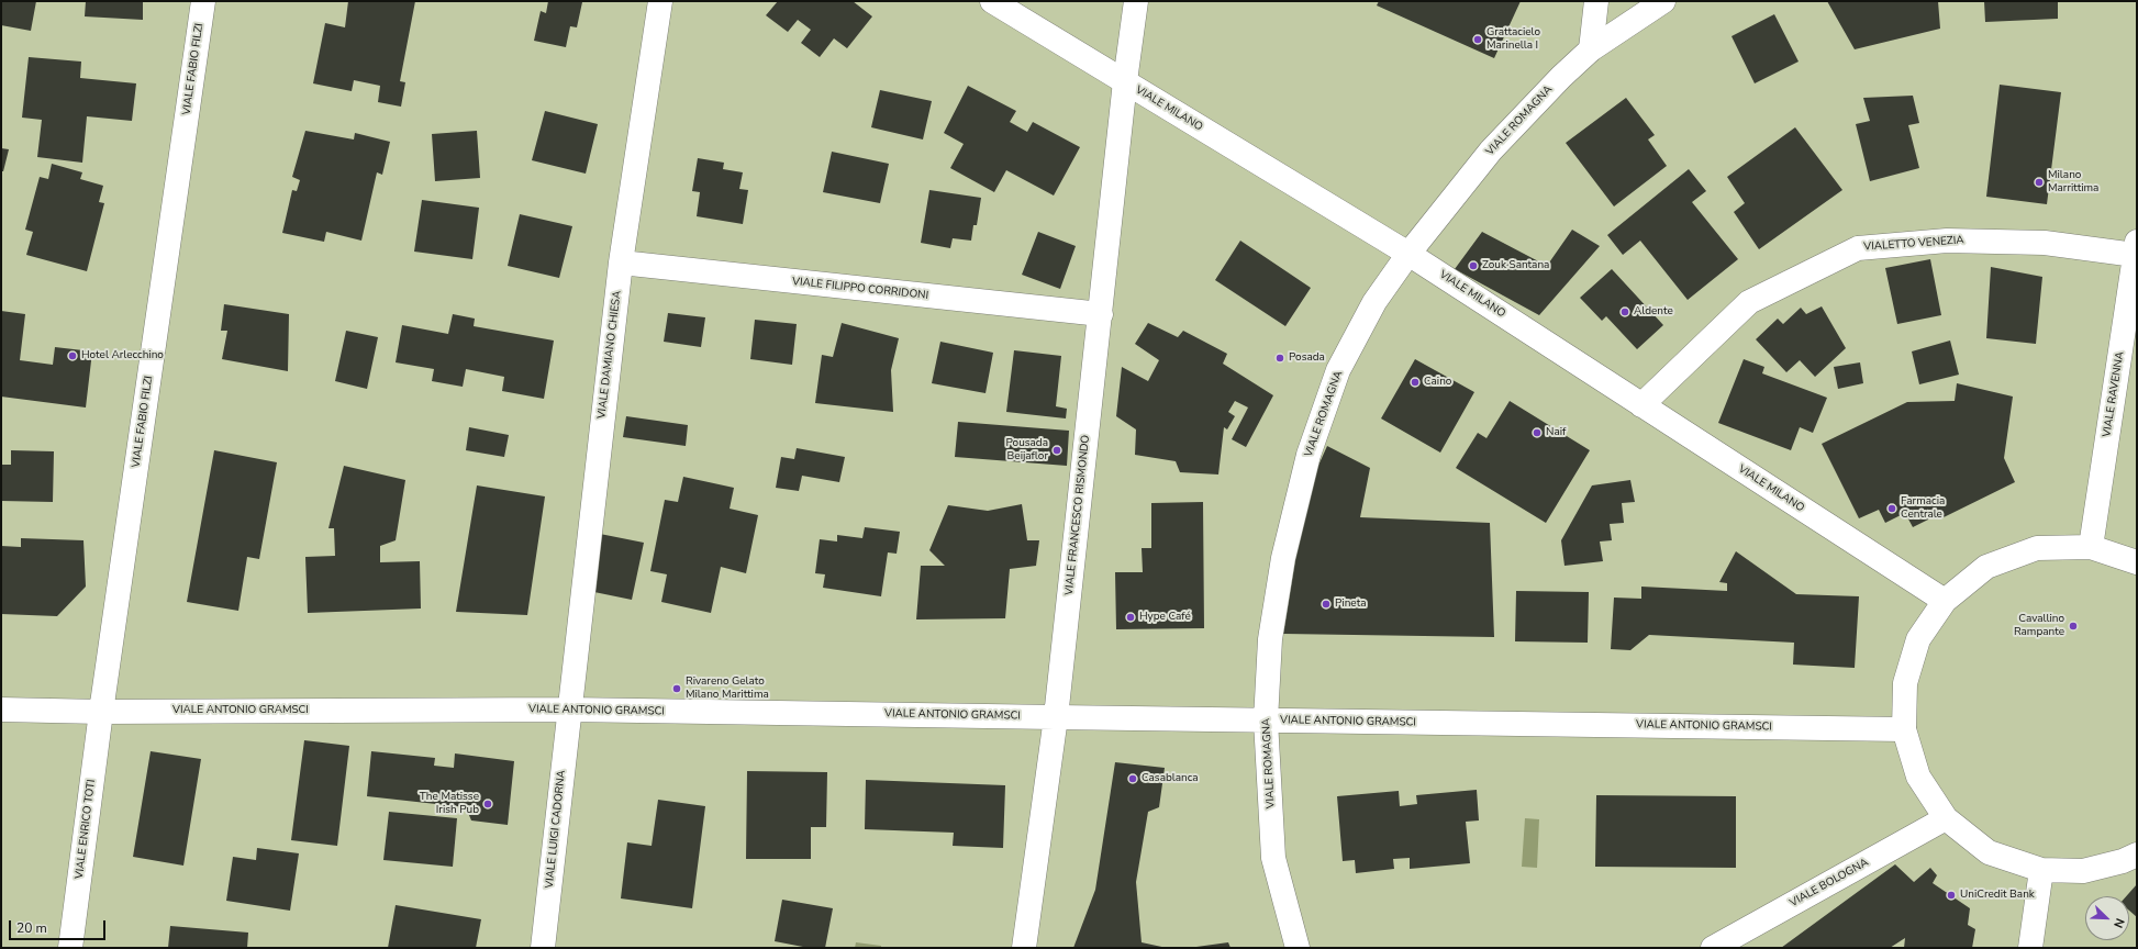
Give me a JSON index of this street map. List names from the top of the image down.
{
  "streets": {
    "street": [
      "VIALE FABIO FILZI",
      "VIALE MILANO",
      "VIALE ROMAGNA",
      "VIALETTO VENEZIA",
      "VIALE FILIPPO CORRIDONI",
      "VIALE DAMIANO CHIESA",
      "VIALE RAVENNA",
      "VIALE FRANCESCO RISMONDO",
      "VIALE ANTONIO GRAMSCI",
      "VIALE ENRICO TOTI",
      "VIALE LUIGI CADORNA",
      "VIALE BOLOGNA"
    ]
  },
  "crossings": [
    ["VIALE FABIO FILZI", "VIALE ANTONIO GRAMSCI"],
    ["VIALE FABIO FILZI", "VIALE ENRICO TOTI"],
    ["VIALE MILANO", "VIALE ROMAGNA"],
    ["VIALE MILANO", "VIALETTO VENEZIA"],
    ["VIALE MILANO", "VIALE FRANCESCO RISMONDO"],
    ["VIALE ROMAGNA", "VIALE ANTONIO GRAMSCI"],
    ["VIALETTO VENEZIA", "VIALE RAVENNA"],
    ["VIALE FILIPPO CORRIDONI", "VIALE DAMIANO CHIESA"],
    ["VIALE FILIPPO CORRIDONI", "VIALE FRANCESCO RISMONDO"],
    ["VIALE DAMIANO CHIESA", "VIALE ANTONIO GRAMSCI"],
    ["VIALE DAMIANO CHIESA", "VIALE LUIGI CADORNA"],
    ["VIALE FRANCESCO RISMONDO", "VIALE ANTONIO GRAMSCI"],
    ["VIALE ANTONIO GRAMSCI", "VIALE ENRICO TOTI"],
    ["VIALE ANTONIO GRAMSCI", "VIALE LUIGI CADORNA"]
  ],
  "places": [
    "Grattacielo Marinella I",
    "Milano Marrittima",
    "Zouk Santana",
    "Aldente",
    "Hotel Arlecchino",
    "Posada",
    "Caino",
    "Naif",
    "Pousada Beijaflor",
    "Farmacia Centrale",
    "Pineta",
    "Hype Café",
    "Cavallino Rampante",
    "Rivareno Gelato Milano Marittima",
    "Casablanca",
    "The Matisse Irish Pub",
    "UniCredit Bank"
  ],
  "scale_bar": "20 m",
  "north": "bottom right"
}
